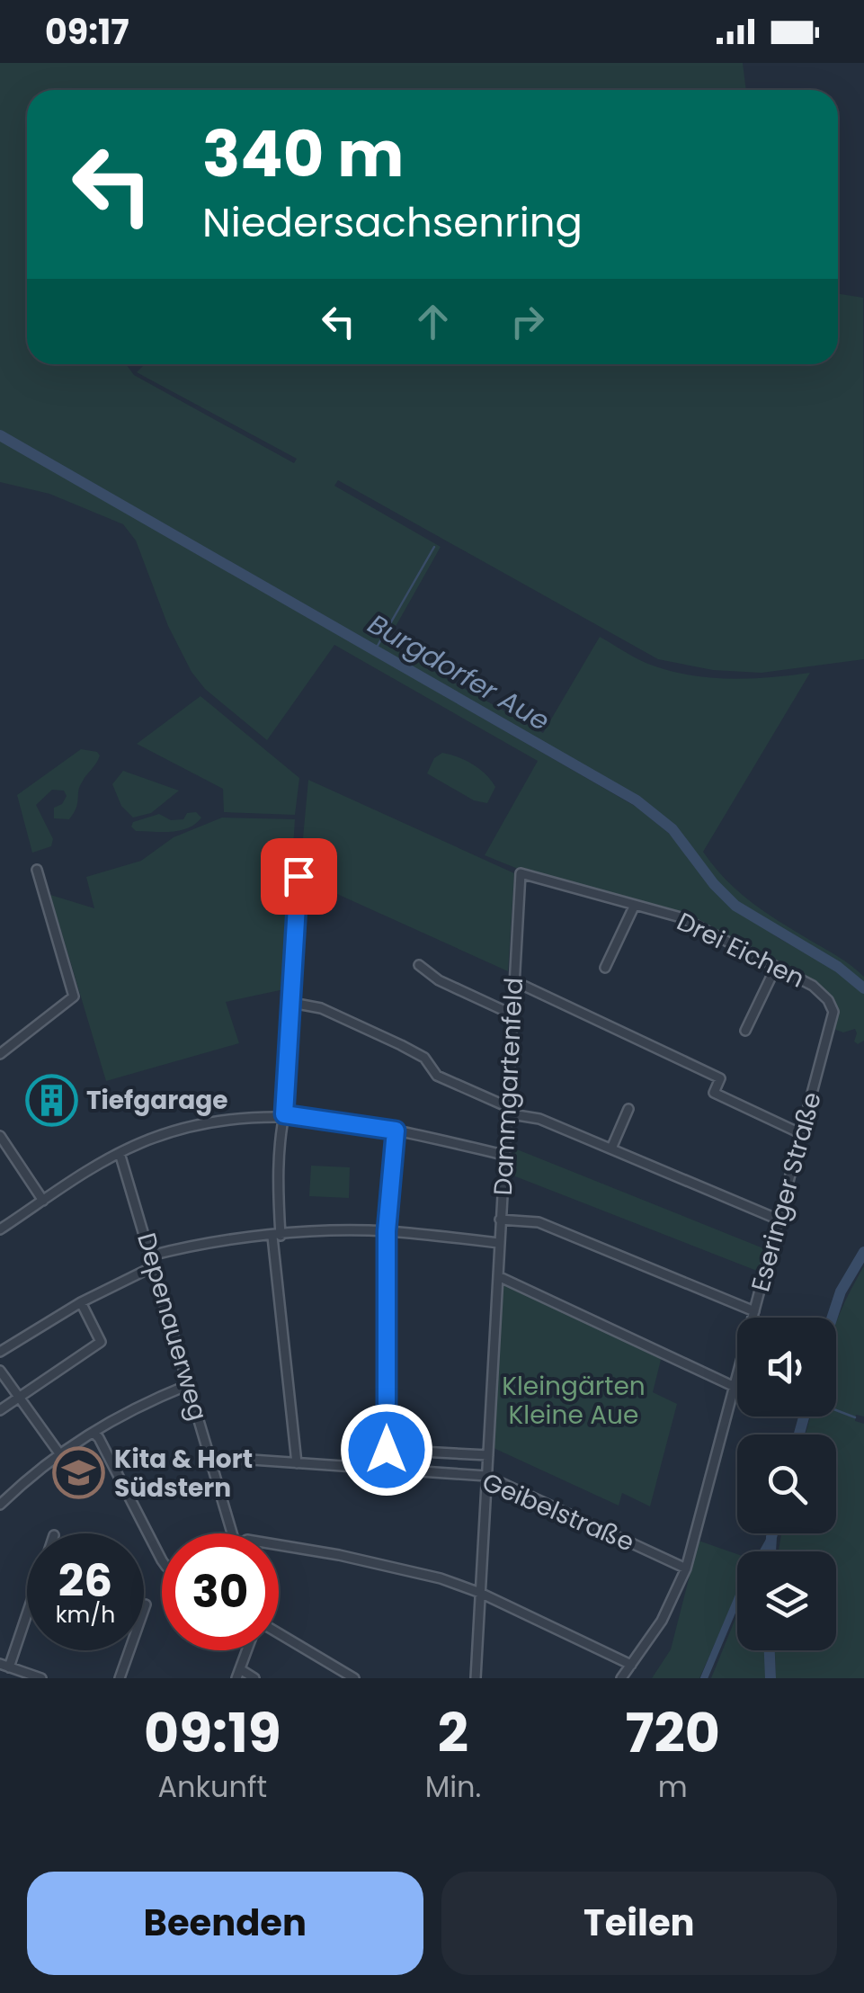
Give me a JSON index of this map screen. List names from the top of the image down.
{
  "streets": {
    "street": [
      "Drei Eichen",
      "Dammgartenfeld",
      "Eseringer Straße",
      "Depenauerweg",
      "Geibelstraße"
    ]
  },
  "crossings": [
    ["Drei Eichen", "Dammgartenfeld"],
    ["Drei Eichen", "Eseringer Straße"],
    ["Dammgartenfeld", "Geibelstraße"],
    ["Eseringer Straße", "Geibelstraße"],
    ["Depenauerweg", "Geibelstraße"]
  ],
  "water": ["Burgdorfer Aue"],
  "parks": ["Kleingärten Kleine Aue"],
  "places": {
    "building": ["Tiefgarage"],
    "school or university": ["Kita & Hort Südstern"]
  },
  "page": {
    "status": "09:17",
    "turn": ["340 m", "Niedersachsenring"],
    "speed": "26 km/h",
    "limit": "30",
    "eta": [
      "09:19",
      "Ankunft",
      "2",
      "Min.",
      "720",
      "m"
    ],
    "buttons": ["Beenden", "Teilen"]
  }
}
